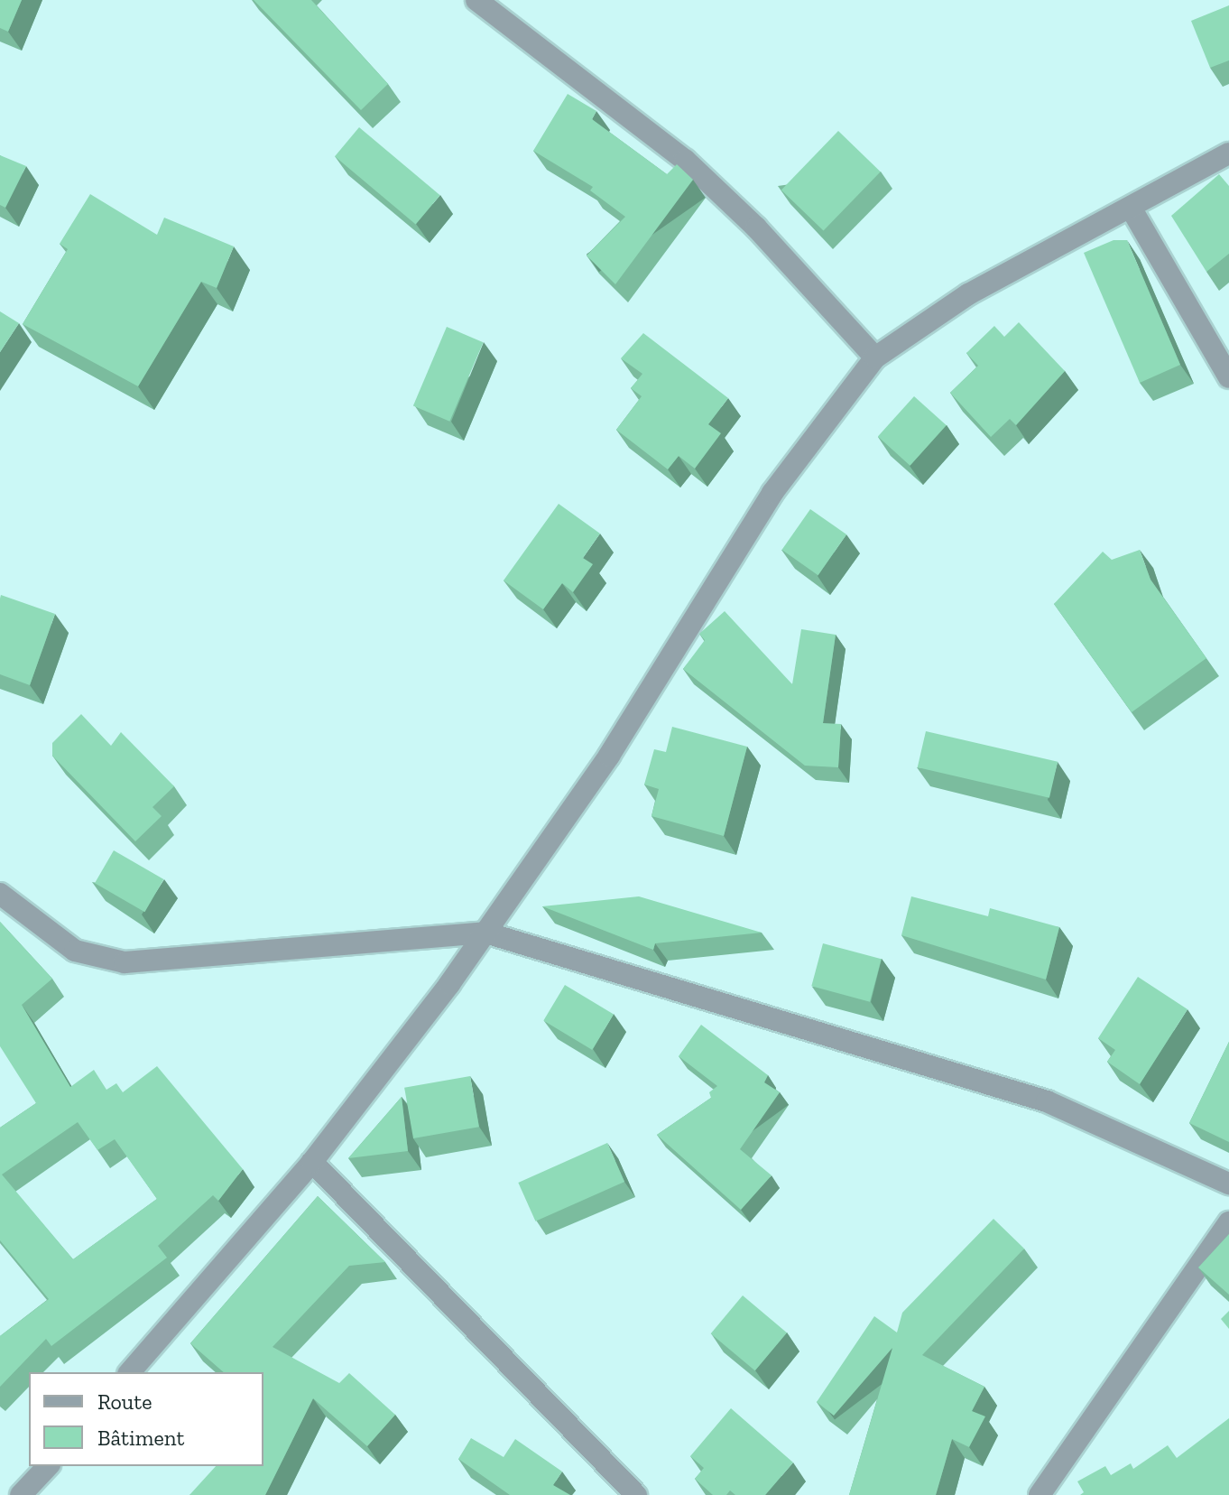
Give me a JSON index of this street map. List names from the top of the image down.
{
  "legend": ["Route", "Bâtiment"]
}
